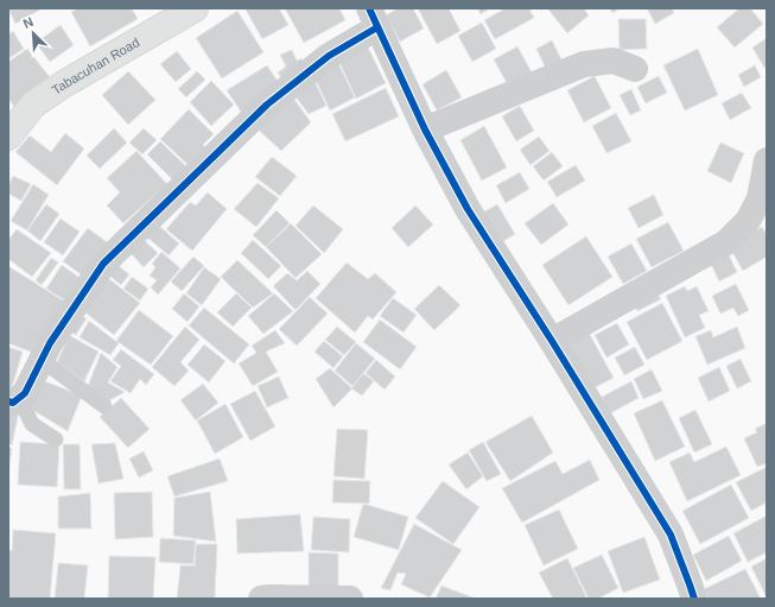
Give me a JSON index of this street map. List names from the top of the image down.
{
  "streets": {
    "main road": ["Tabacuhan Road"]
  },
  "north": "top left"
}
